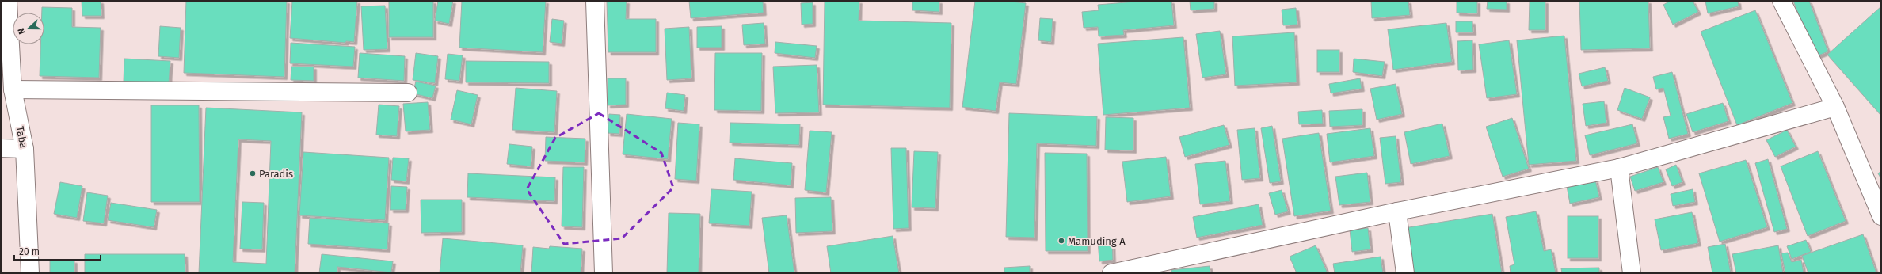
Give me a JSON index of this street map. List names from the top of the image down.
{
  "streets": {
    "street": ["Taba"]
  },
  "places": ["Paradis", "Mamuding A"],
  "scale_bar": "20 m",
  "north": "left"
}
